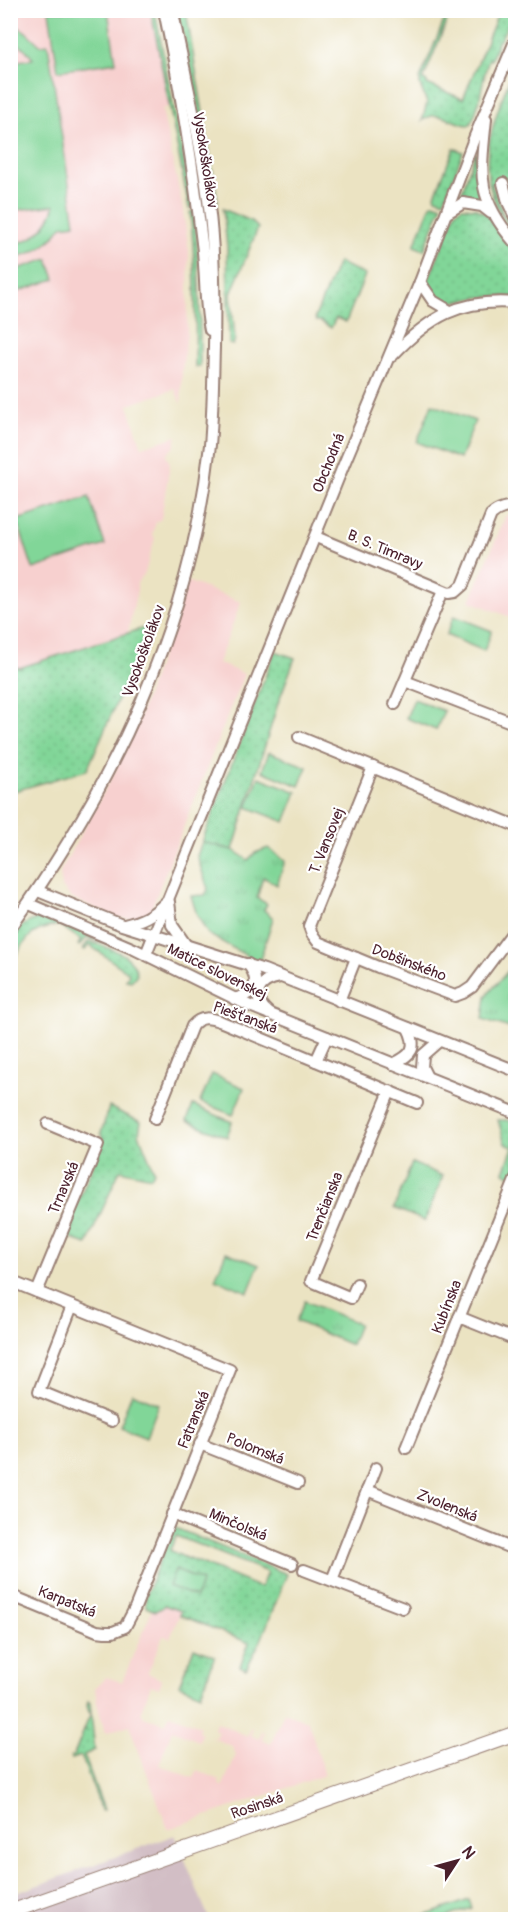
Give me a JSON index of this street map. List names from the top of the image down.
{
  "streets": {
    "street": [
      "Vysokoškolákov",
      "Obchodná",
      "B. S. Timravy",
      "T. Vansovej",
      "Dobšinského",
      "Matice slovenskej",
      "Piešťanská",
      "Trnavská",
      "Trenčianska",
      "Kubínska",
      "Fatranská",
      "Polomská",
      "Zvolenská",
      "Minčolská",
      "Karpatská",
      "Rosinská"
    ]
  },
  "crossings": [
    ["Vysokoškolákov", "Matice slovenskej"],
    ["Obchodná", "B. S. Timravy"],
    ["Obchodná", "Matice slovenskej"],
    ["T. Vansovej", "Dobšinského"],
    ["Piešťanská", "Trenčianska"],
    ["Trnavská", "Fatranská"],
    ["Fatranská", "Polomská"],
    ["Fatranská", "Minčolská"],
    ["Fatranská", "Karpatská"]
  ],
  "north": "top right"
}
